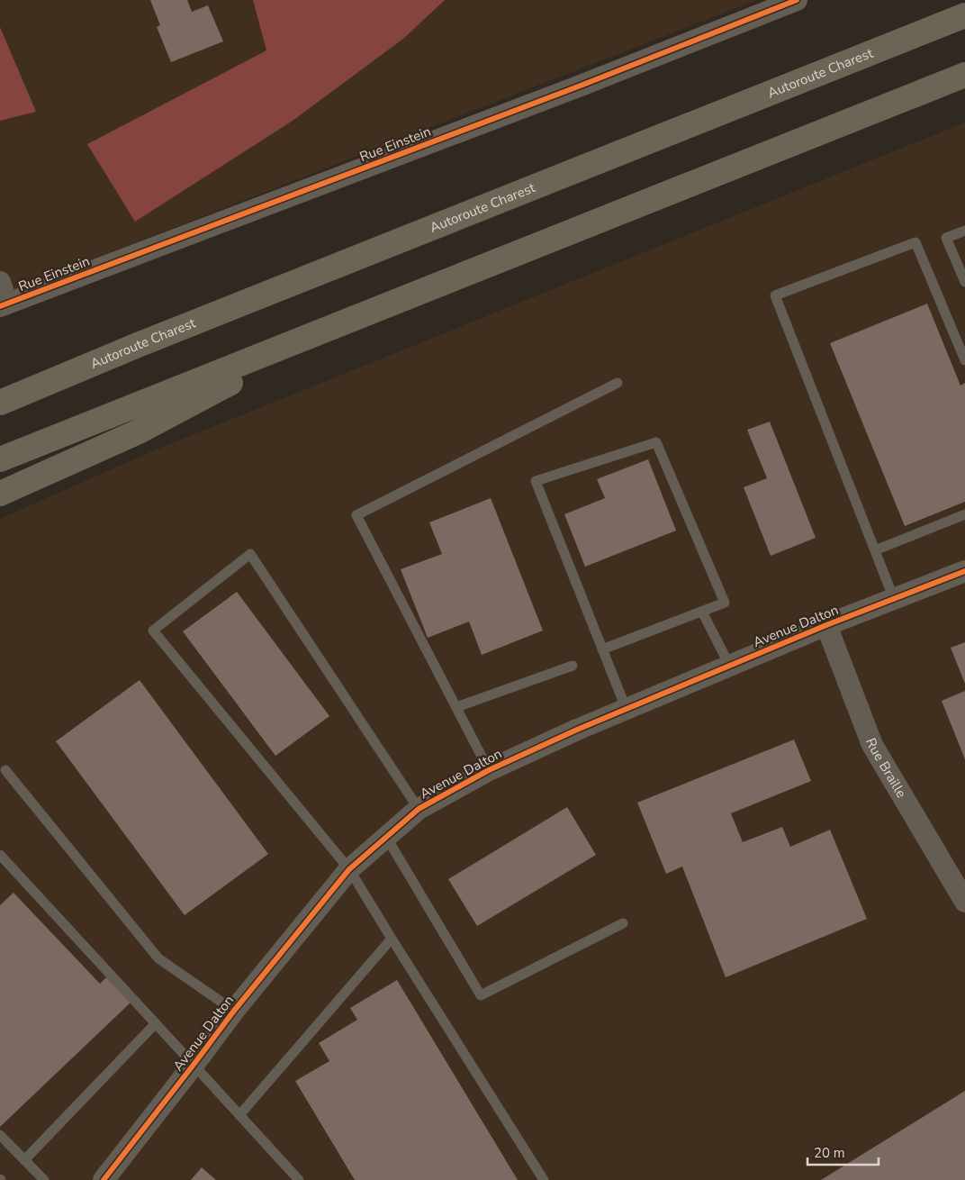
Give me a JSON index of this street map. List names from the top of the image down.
{
  "streets": {
    "highway": ["Autoroute Charest"],
    "street": ["Rue Einstein", "Avenue Dalton", "Rue Braille"]
  },
  "crossings": [
    ["Avenue Dalton", "Rue Braille"]
  ],
  "scale_bar": "20 m"
}
